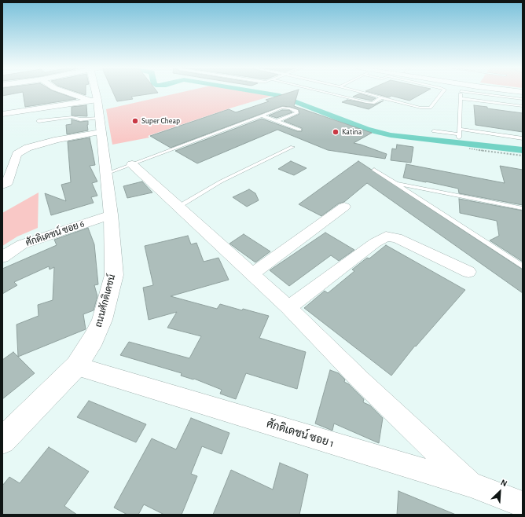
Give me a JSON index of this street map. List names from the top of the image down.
{
  "streets": {
    "main road": ["ถนนศักดิเดชน์"],
    "street": ["ศักดิเดชน์ ซอย 6", "ศักดิเดชน์ ซอย 1"]
  },
  "crossings": [
    ["ศักดิเดชน์ ซอย 6", "ถนนศักดิเดชน์"],
    ["ถนนศักดิเดชน์", "ศักดิเดชน์ ซอย 1"]
  ],
  "places": ["Super Cheap", "Katina"],
  "north": "top right"
}
